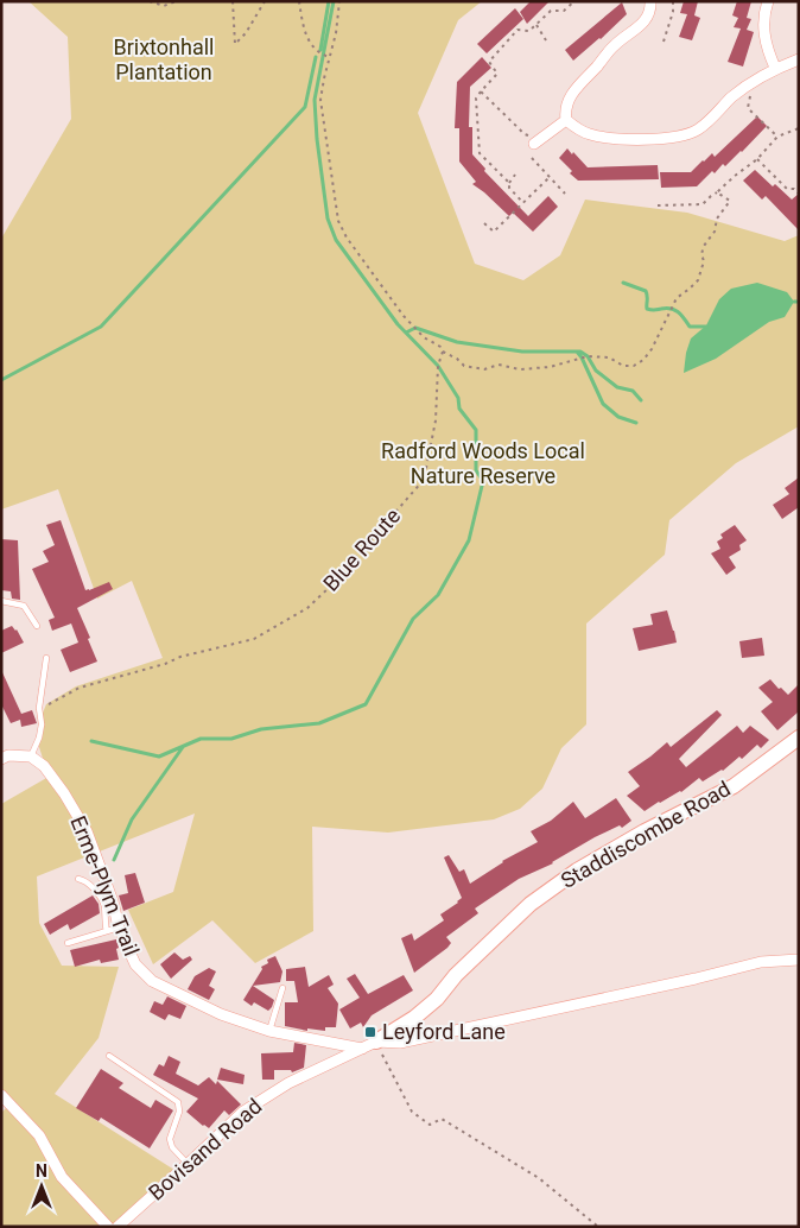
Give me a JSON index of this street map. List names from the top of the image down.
{
  "streets": {
    "street": ["Staddiscombe Road", "Erme-Plym Trail", "Bovisand Road"],
    "path": ["Blue Route"]
  },
  "crossings": [
    ["Staddiscombe Road", "Erme-Plym Trail"],
    ["Staddiscombe Road", "Bovisand Road"],
    ["Erme-Plym Trail", "Bovisand Road"]
  ],
  "parks": ["Brixtonhall Plantation", "Radford Woods Local Nature Reserve"],
  "places": {
    "transit": ["Leyford Lane"]
  },
  "north": "top"
}
